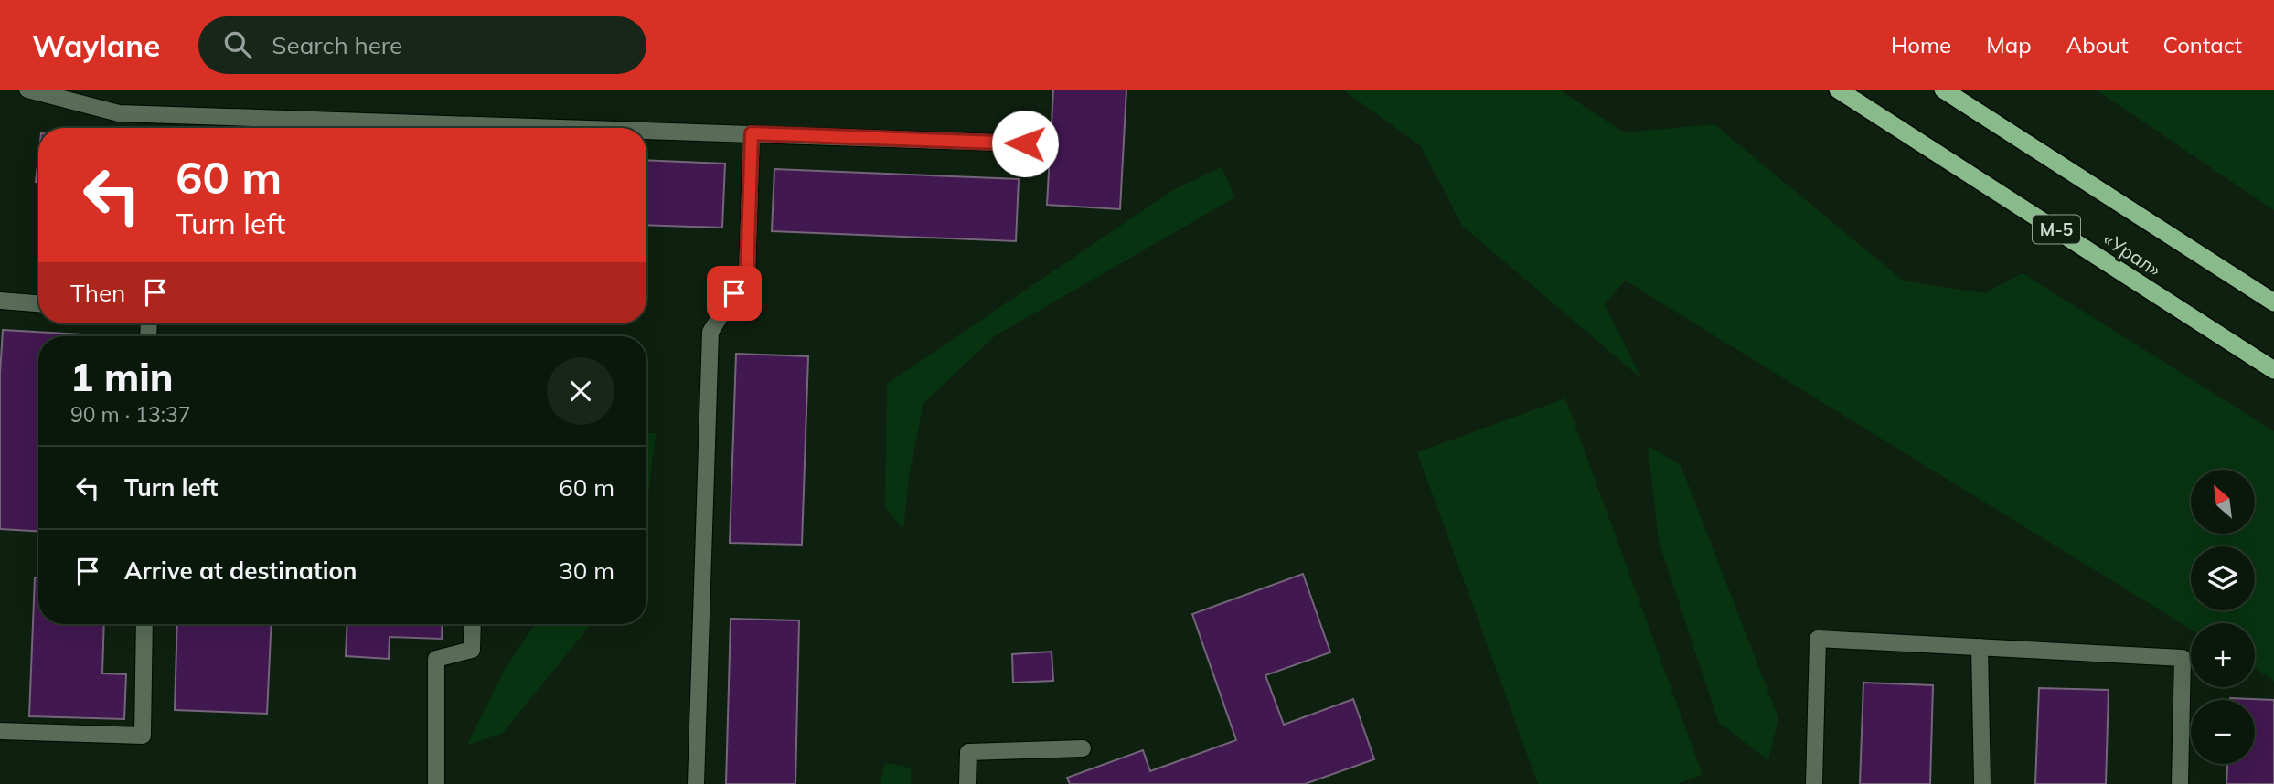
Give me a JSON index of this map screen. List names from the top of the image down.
{
  "streets": {
    "highway": ["М-5", "«Урал»"]
  },
  "north": "top left",
  "page": {
    "header": "Waylane",
    "search": "Search here",
    "nav": [
      "Home",
      "Map",
      "About",
      "Contact"
    ],
    "turn": ["60 m", "Turn left"],
    "then": "Then",
    "heading": ["1 min", "90 m · 13:37"],
    "list": [
      {
        "name": "Turn left",
        "value": "60 m"
      },
      {
        "name": "Arrive at destination",
        "value": "30 m"
      }
    ],
    "map_buttons": ["+", "−"]
  }
}
